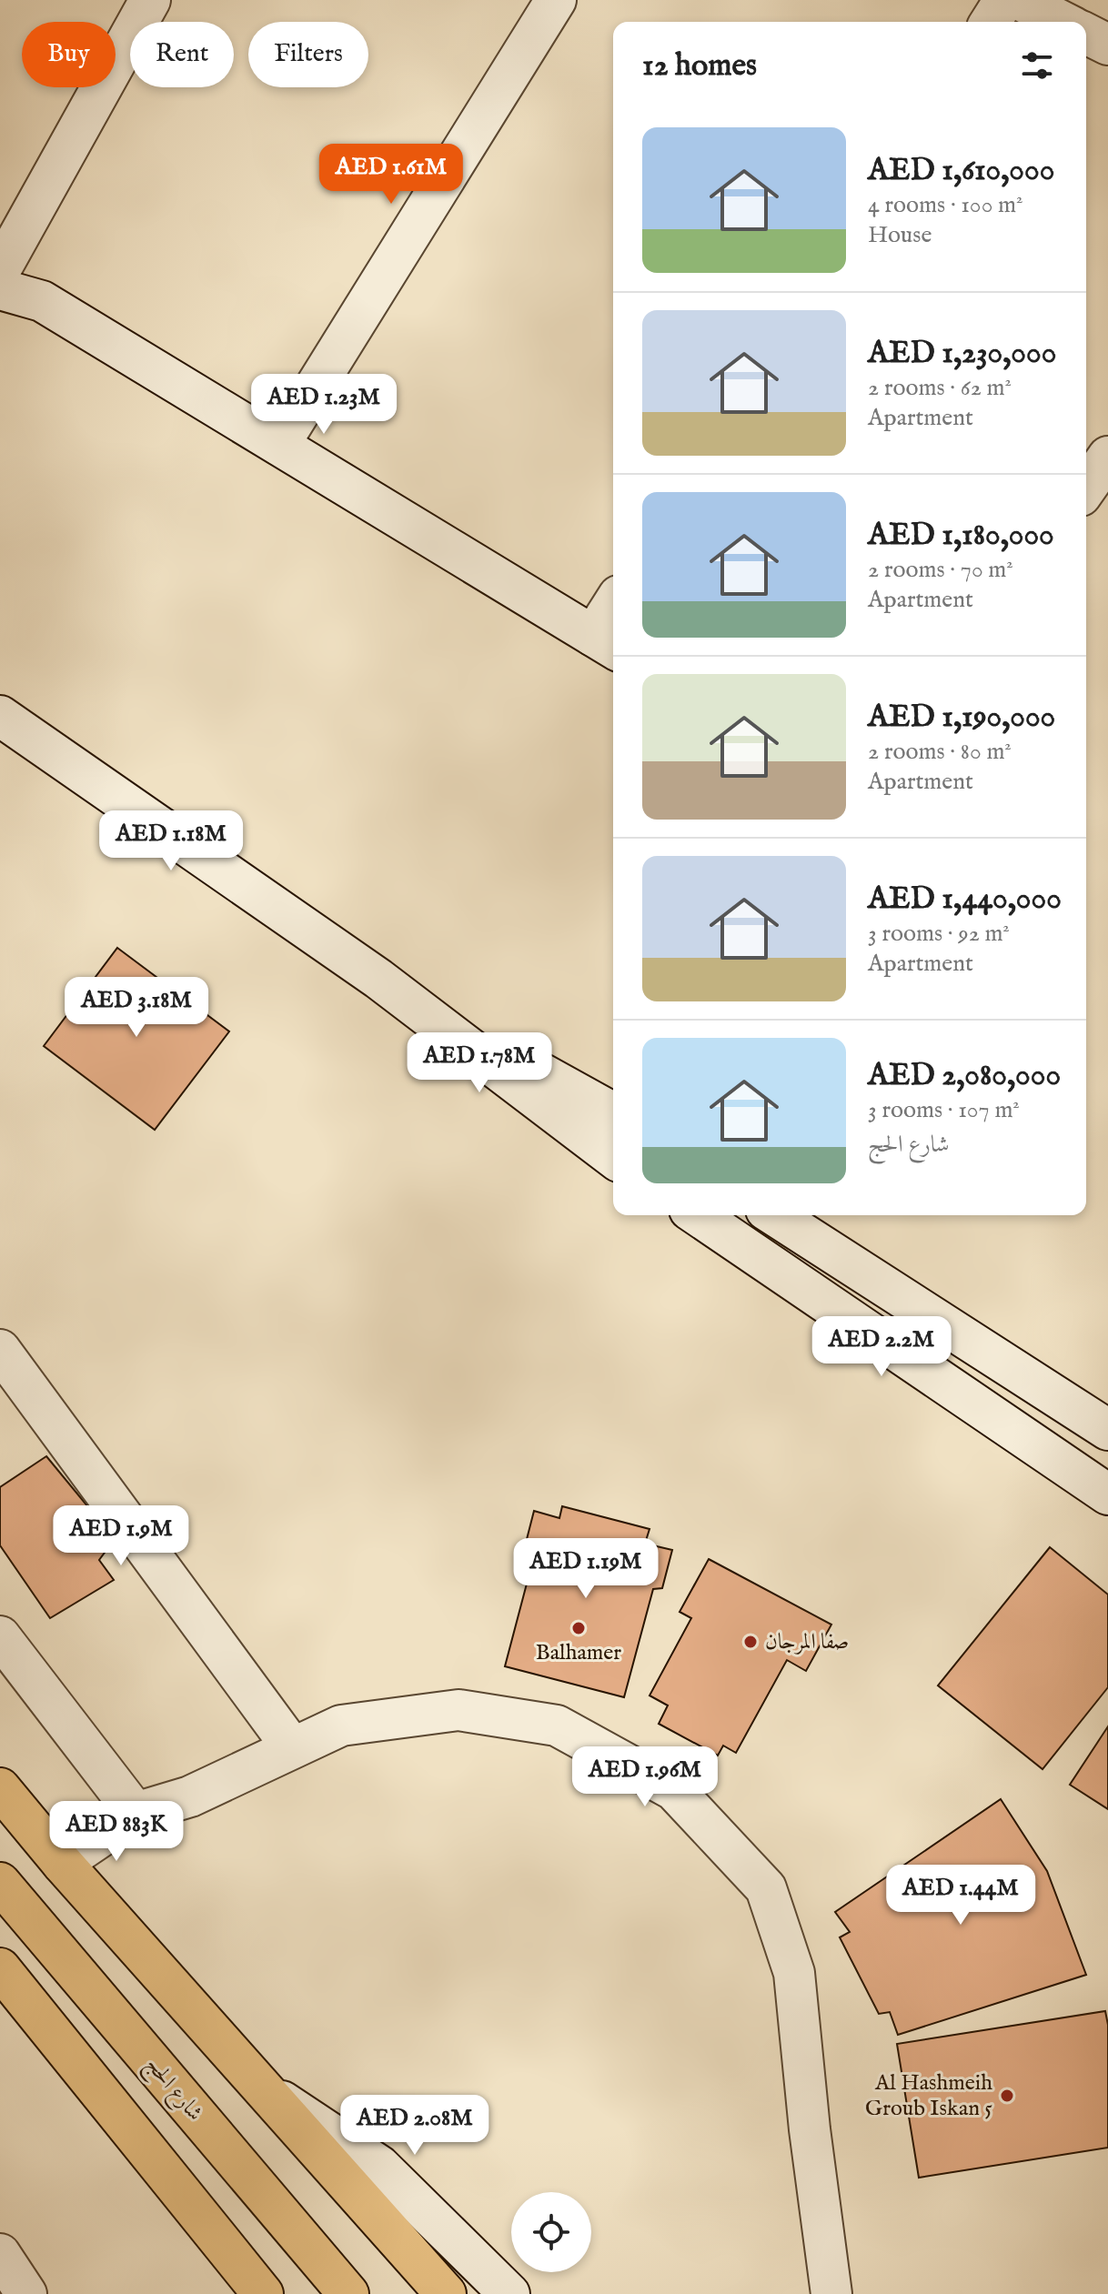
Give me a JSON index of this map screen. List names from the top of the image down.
{
  "streets": {
    "main road": ["شارع الحج"]
  },
  "places": ["Balhamer", "صفا المرجان", "Al Hashmeih Groub Iskan 5"],
  "page": {
    "chip": ["Buy", "Rent", "Filters"],
    "heading": "12 homes",
    "list": [
      {
        "name": "AED 1,610,000",
        "note": "4 rooms · 100 m² · House"
      },
      {
        "name": "AED 1,230,000",
        "note": "2 rooms · 62 m² · Apartment"
      },
      {
        "name": "AED 1,180,000",
        "note": "2 rooms · 70 m² · Apartment"
      },
      {
        "name": "AED 1,190,000",
        "note": "2 rooms · 80 m² · Apartment"
      },
      {
        "name": "AED 1,440,000",
        "note": "3 rooms · 92 m² · Apartment"
      },
      {
        "name": "AED 2,080,000",
        "note": "3 rooms · 107 m² · شارع الحج"
      }
    ],
    "price": [
      "AED 1.61M",
      "AED 1.23M",
      "AED 1.18M",
      "AED 3.18M",
      "AED 1.78M",
      "AED 2.2M",
      "AED 1.9M",
      "AED 1.19M",
      "AED 1.96M",
      "AED 883K",
      "AED 1.44M",
      "AED 2.08M"
    ]
  }
}
